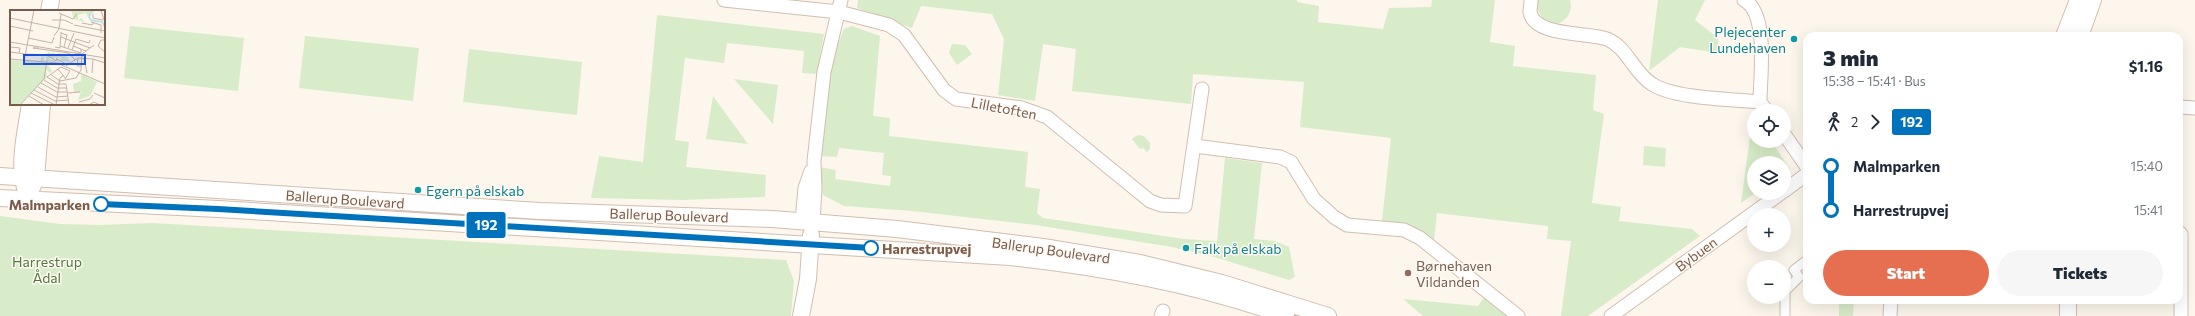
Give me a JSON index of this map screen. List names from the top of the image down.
{
  "streets": {
    "street": ["Lilletoften", "Ballerup Boulevard", "Bybuen"]
  },
  "parks": ["Harrestrup Ådal"],
  "places": [
    "Plejecenter Lundehaven",
    "Egern på elskab",
    "Malmparken",
    "Harrestrupvej",
    "Falk på elskab",
    "Børnehaven Vildanden"
  ],
  "lines": ["bus line 192"],
  "page": {
    "on_map": "192",
    "heading": ["3 min", "15:38 – 15:41 · Bus", "$1.16"],
    "legs": ["2", "192"],
    "map_buttons": ["+", "−"],
    "list": [
      {
        "name": "Malmparken",
        "value": "15:40"
      },
      {
        "name": "Harrestrupvej",
        "value": "15:41"
      }
    ],
    "buttons": ["Start", "Tickets"]
  }
}
